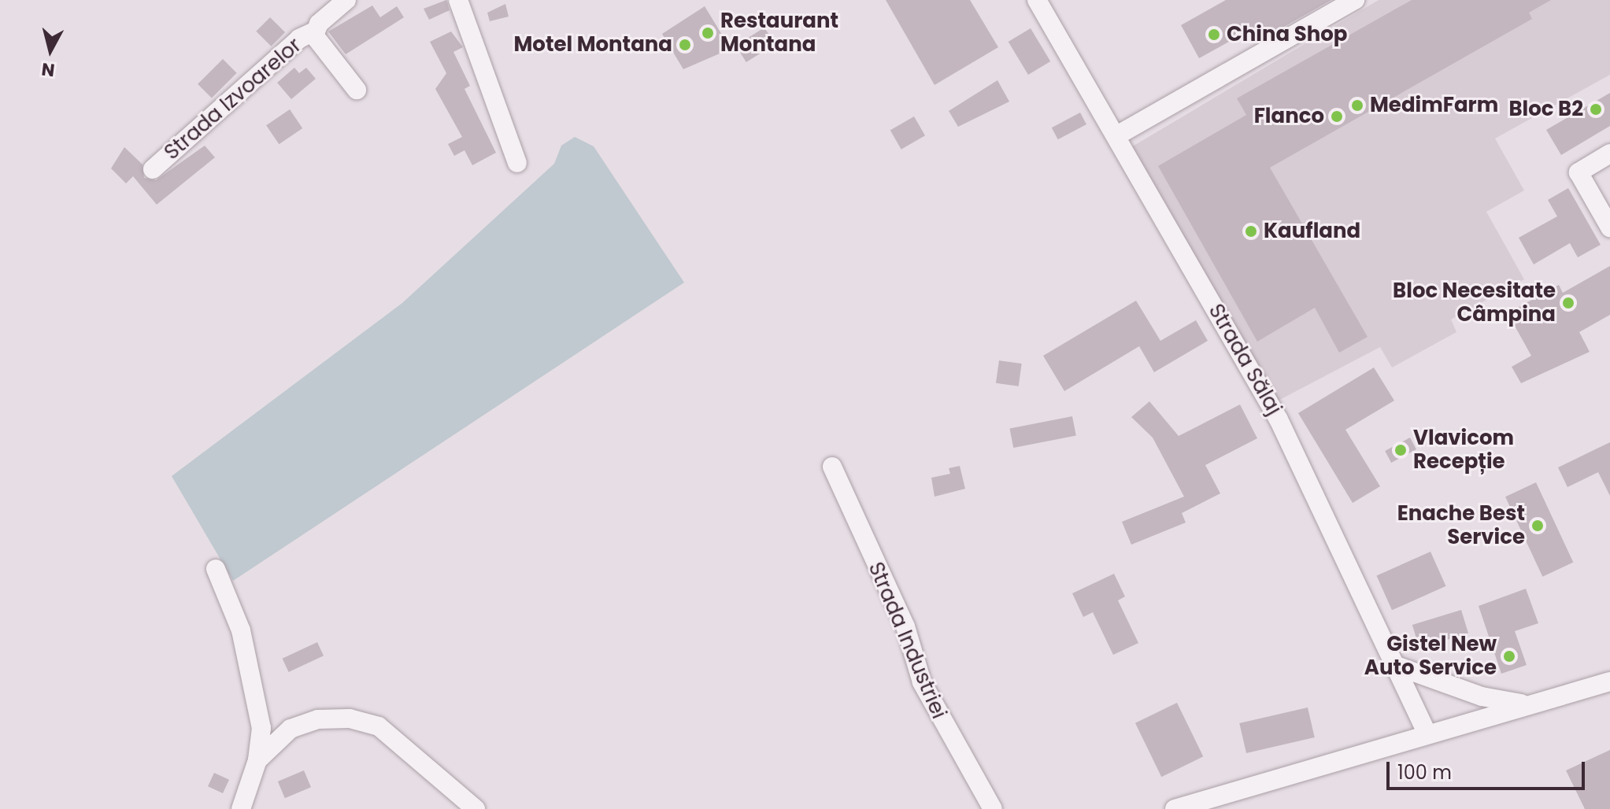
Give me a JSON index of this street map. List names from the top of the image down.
{
  "streets": {
    "street": ["Strada Izvoarelor", "Strada Sălaj", "Strada Industriei"]
  },
  "places": [
    "Restaurant Montana",
    "China Shop",
    "Motel Montana",
    "MedimFarm",
    "Bloc B2",
    "Flanco",
    "Kaufland",
    "Bloc Necesitate Câmpina",
    "Vlavicom Recepție",
    "Enache Best Service",
    "Gistel New Auto Service"
  ],
  "scale_bar": "100 m",
  "north": "bottom"
}
